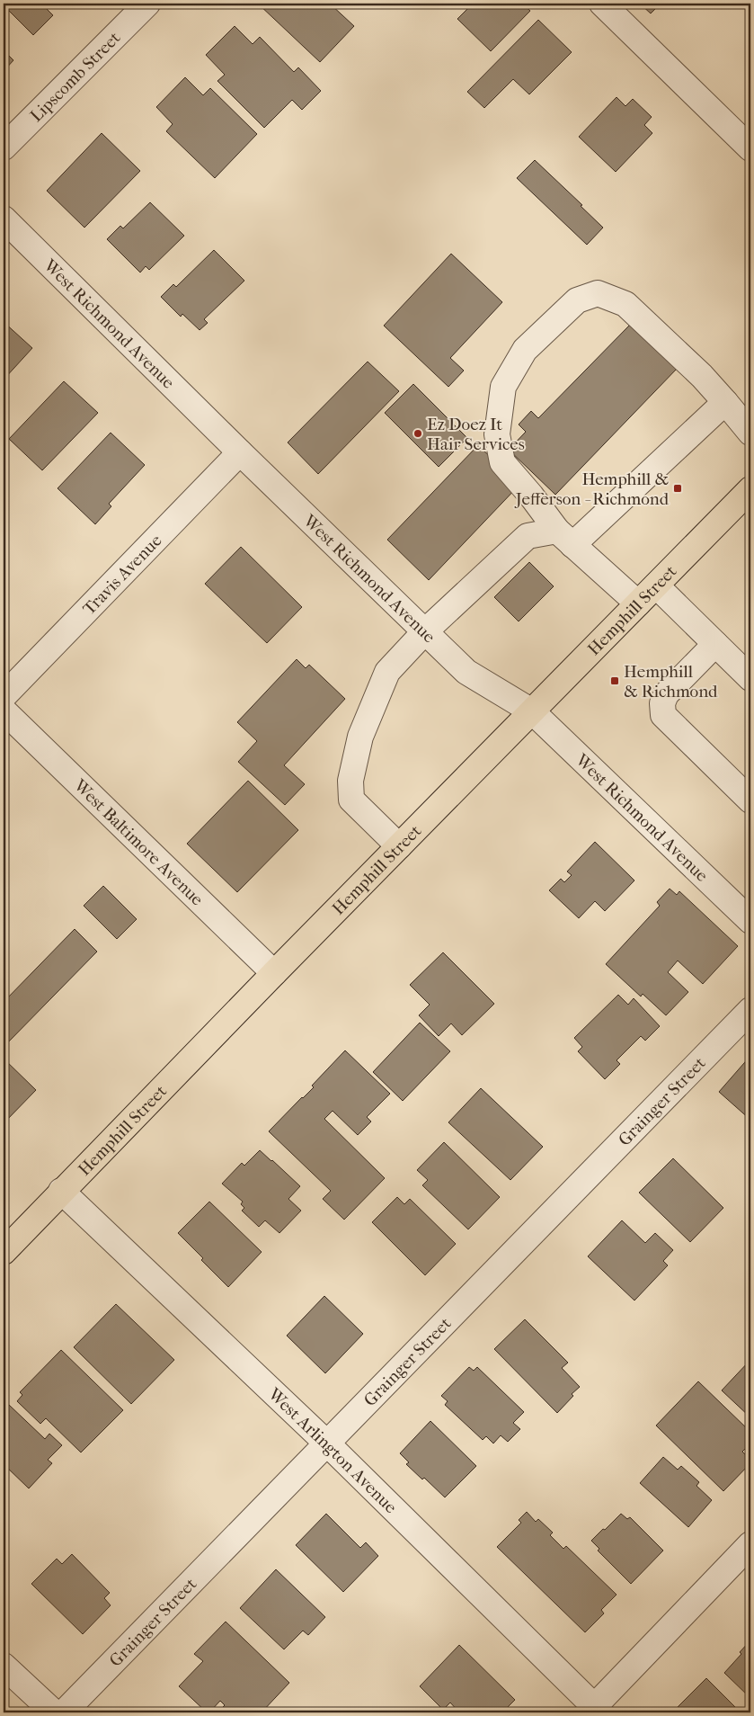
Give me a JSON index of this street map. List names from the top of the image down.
{
  "streets": {
    "main road": ["Hemphill Street"],
    "street": [
      "Lipscomb Street",
      "West Richmond Avenue",
      "Travis Avenue",
      "West Baltimore Avenue",
      "Grainger Street",
      "West Arlington Avenue"
    ]
  },
  "crossings": [
    ["West Richmond Avenue", "Travis Avenue"],
    ["West Richmond Avenue", "Hemphill Street"],
    ["Hemphill Street", "West Baltimore Avenue"],
    ["Hemphill Street", "West Arlington Avenue"],
    ["Grainger Street", "West Arlington Avenue"]
  ],
  "places": {
    "other": ["Ez Doez It Hair Services"],
    "transit": ["Hemphill & Jefferson - Richmond", "Hemphill & Richmond"]
  }
}
